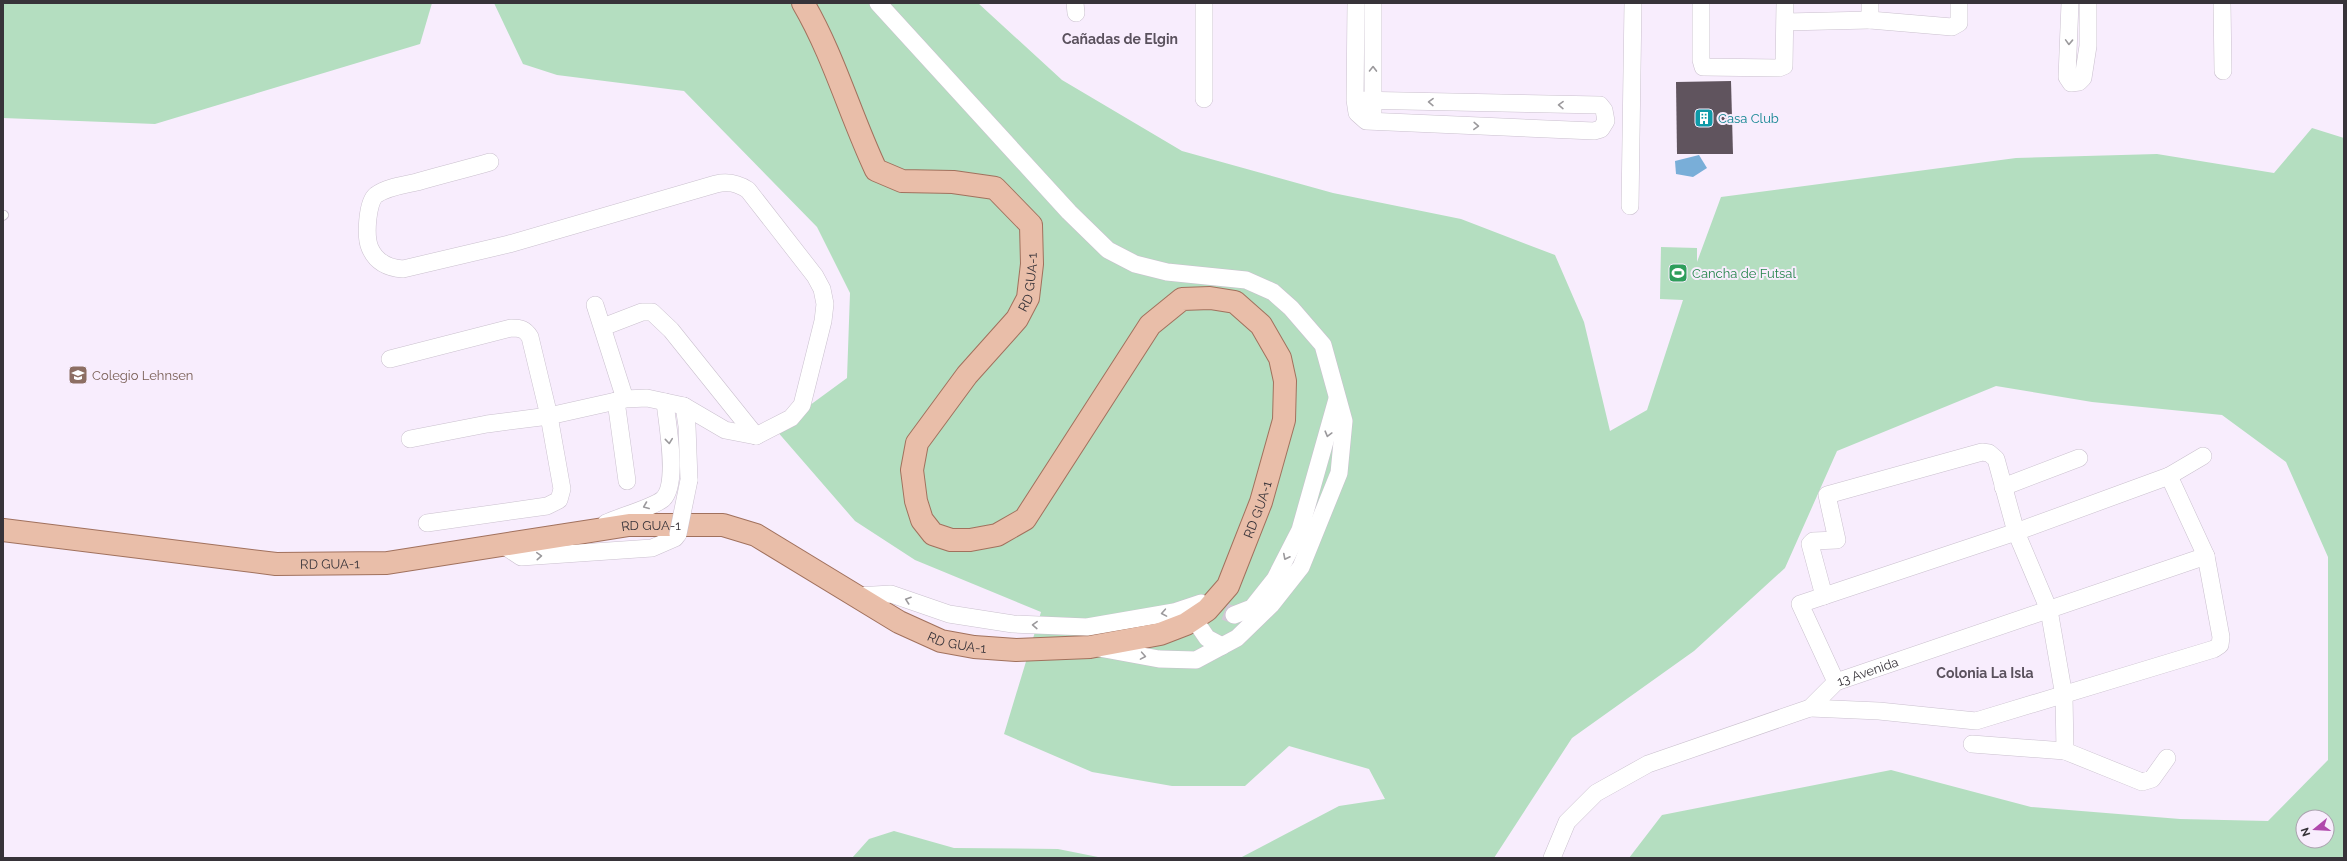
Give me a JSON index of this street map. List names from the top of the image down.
{
  "streets": {
    "main road": ["RD GUA-1"],
    "street": ["13 Avenida"]
  },
  "districts": ["Cañadas de Elgin", "Colonia La Isla"],
  "places": {
    "building": ["Casa Club"],
    "sports": ["Cancha de Futsal"],
    "school or university": ["Colegio Lehnsen"]
  },
  "north": "left"
}
